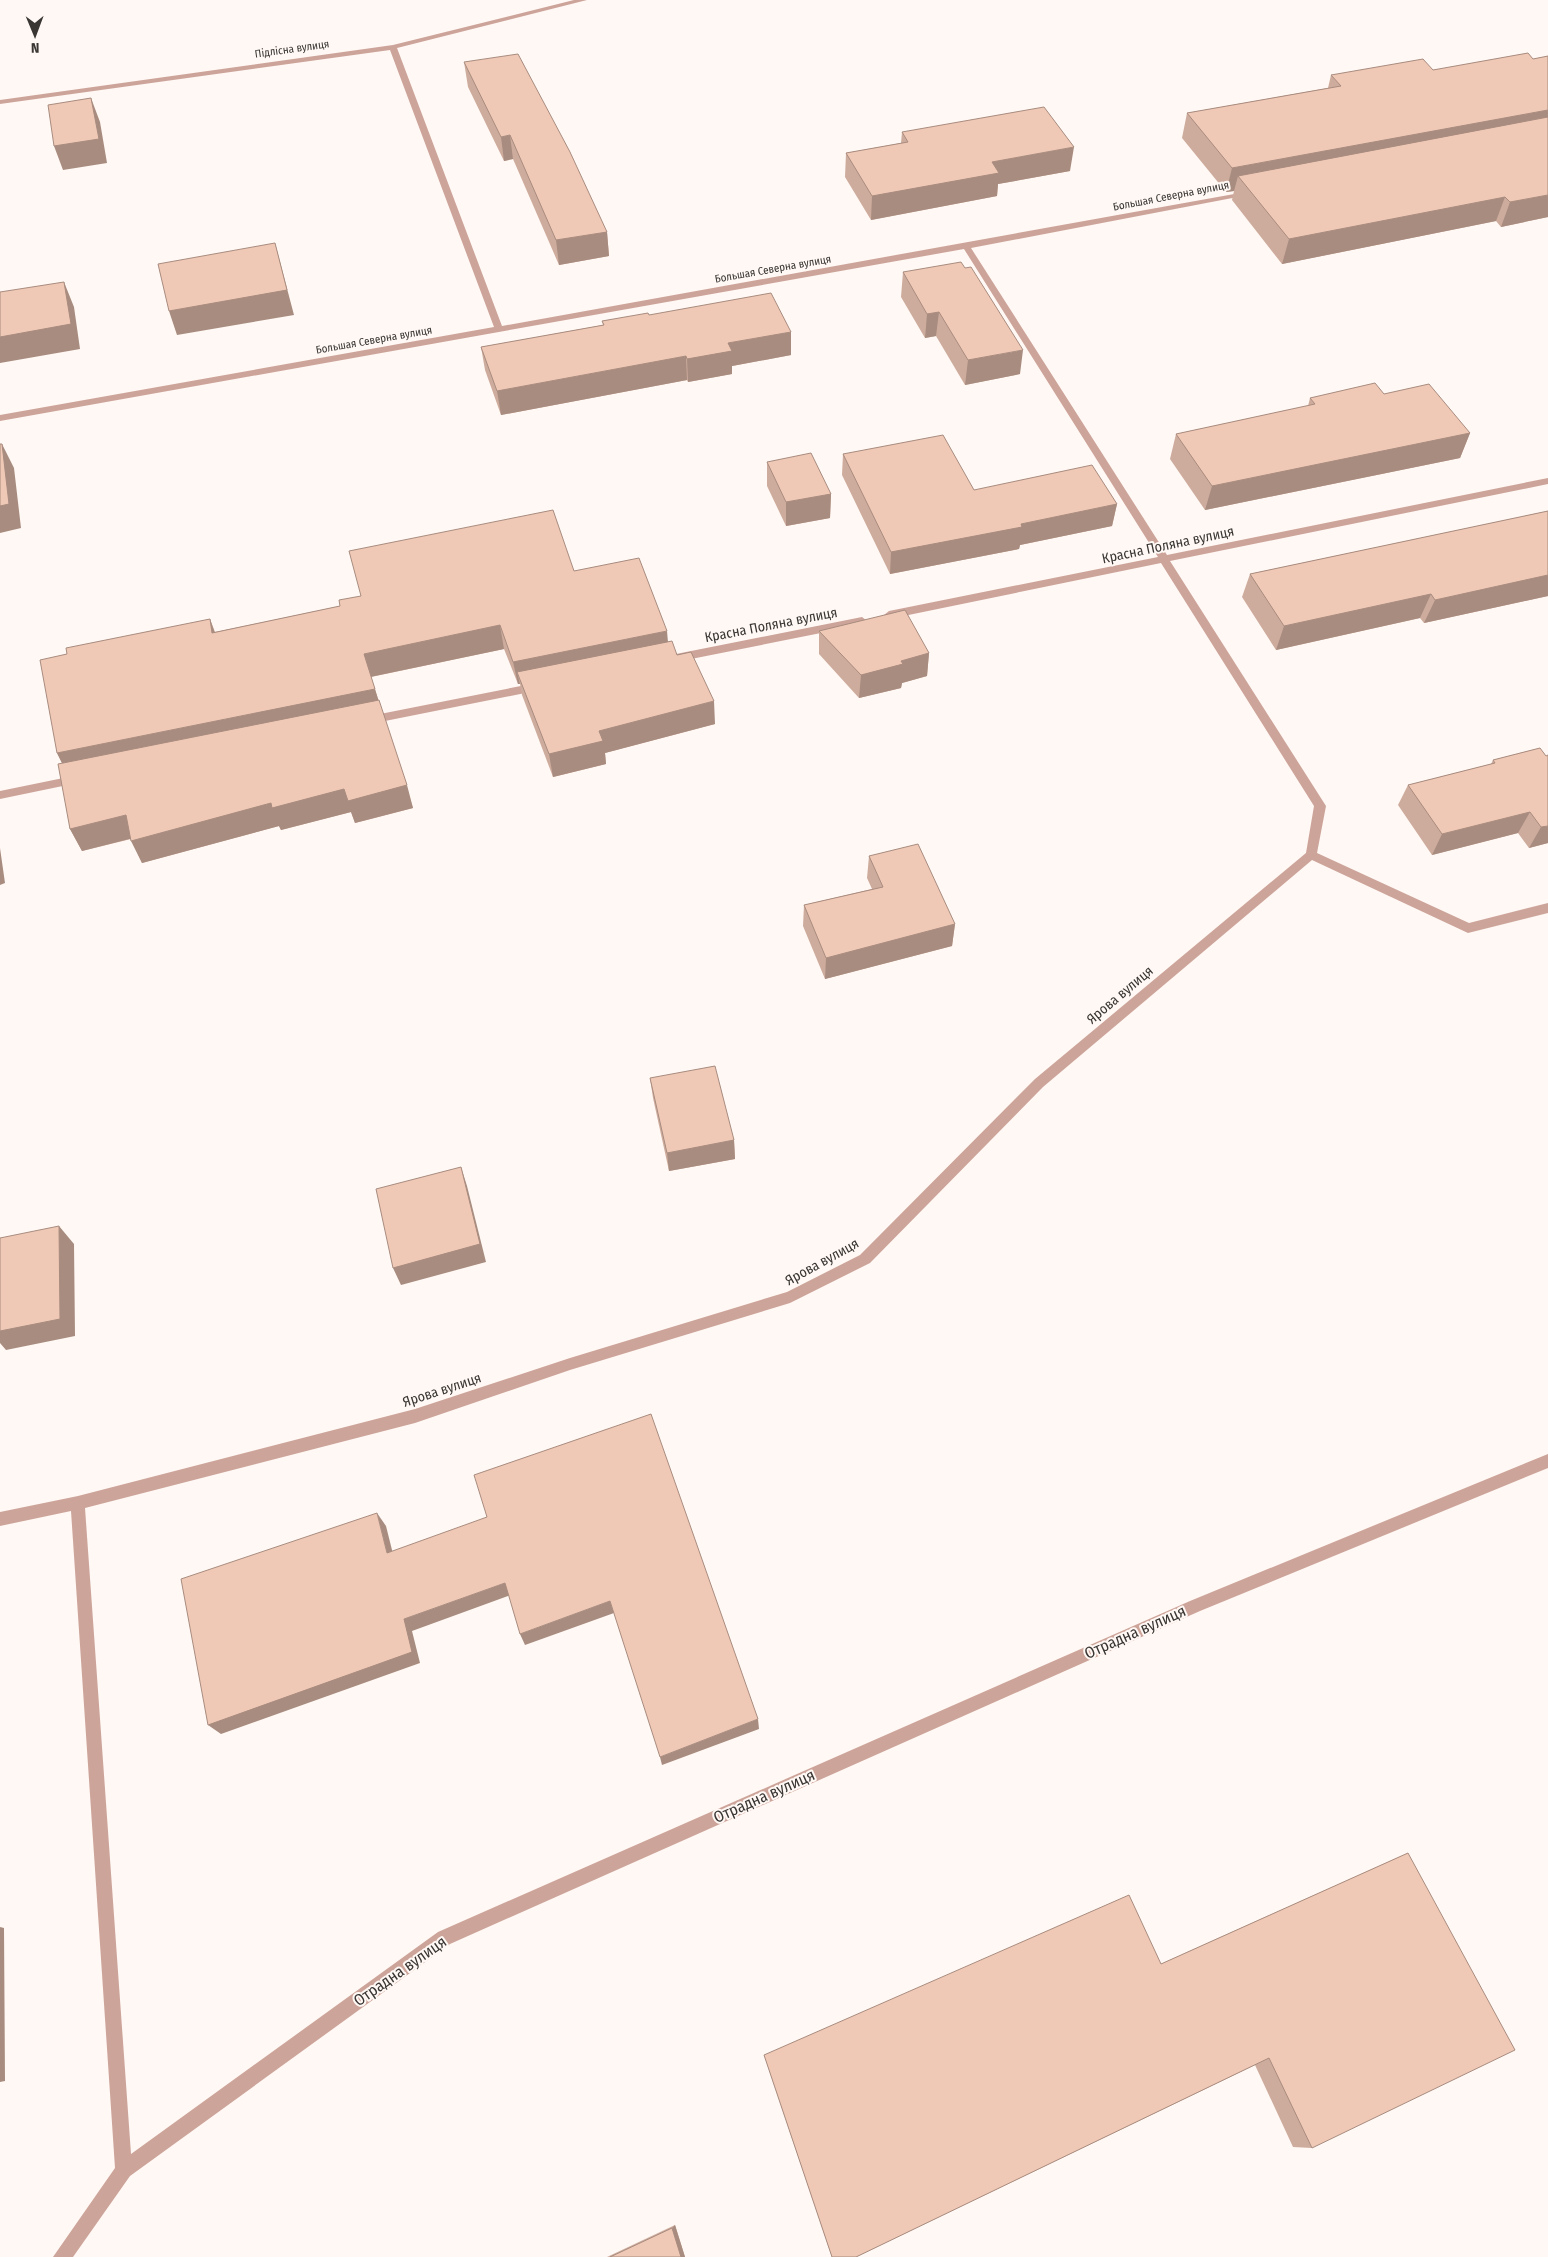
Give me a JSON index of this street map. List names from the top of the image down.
{
  "streets": {
    "street": [
      "Підлісна вулиця",
      "Большая Северна вулиця",
      "Красна Поляна вулиця",
      "Ярова вулиця",
      "Отрадна вулиця"
    ]
  },
  "north": "bottom"
}
